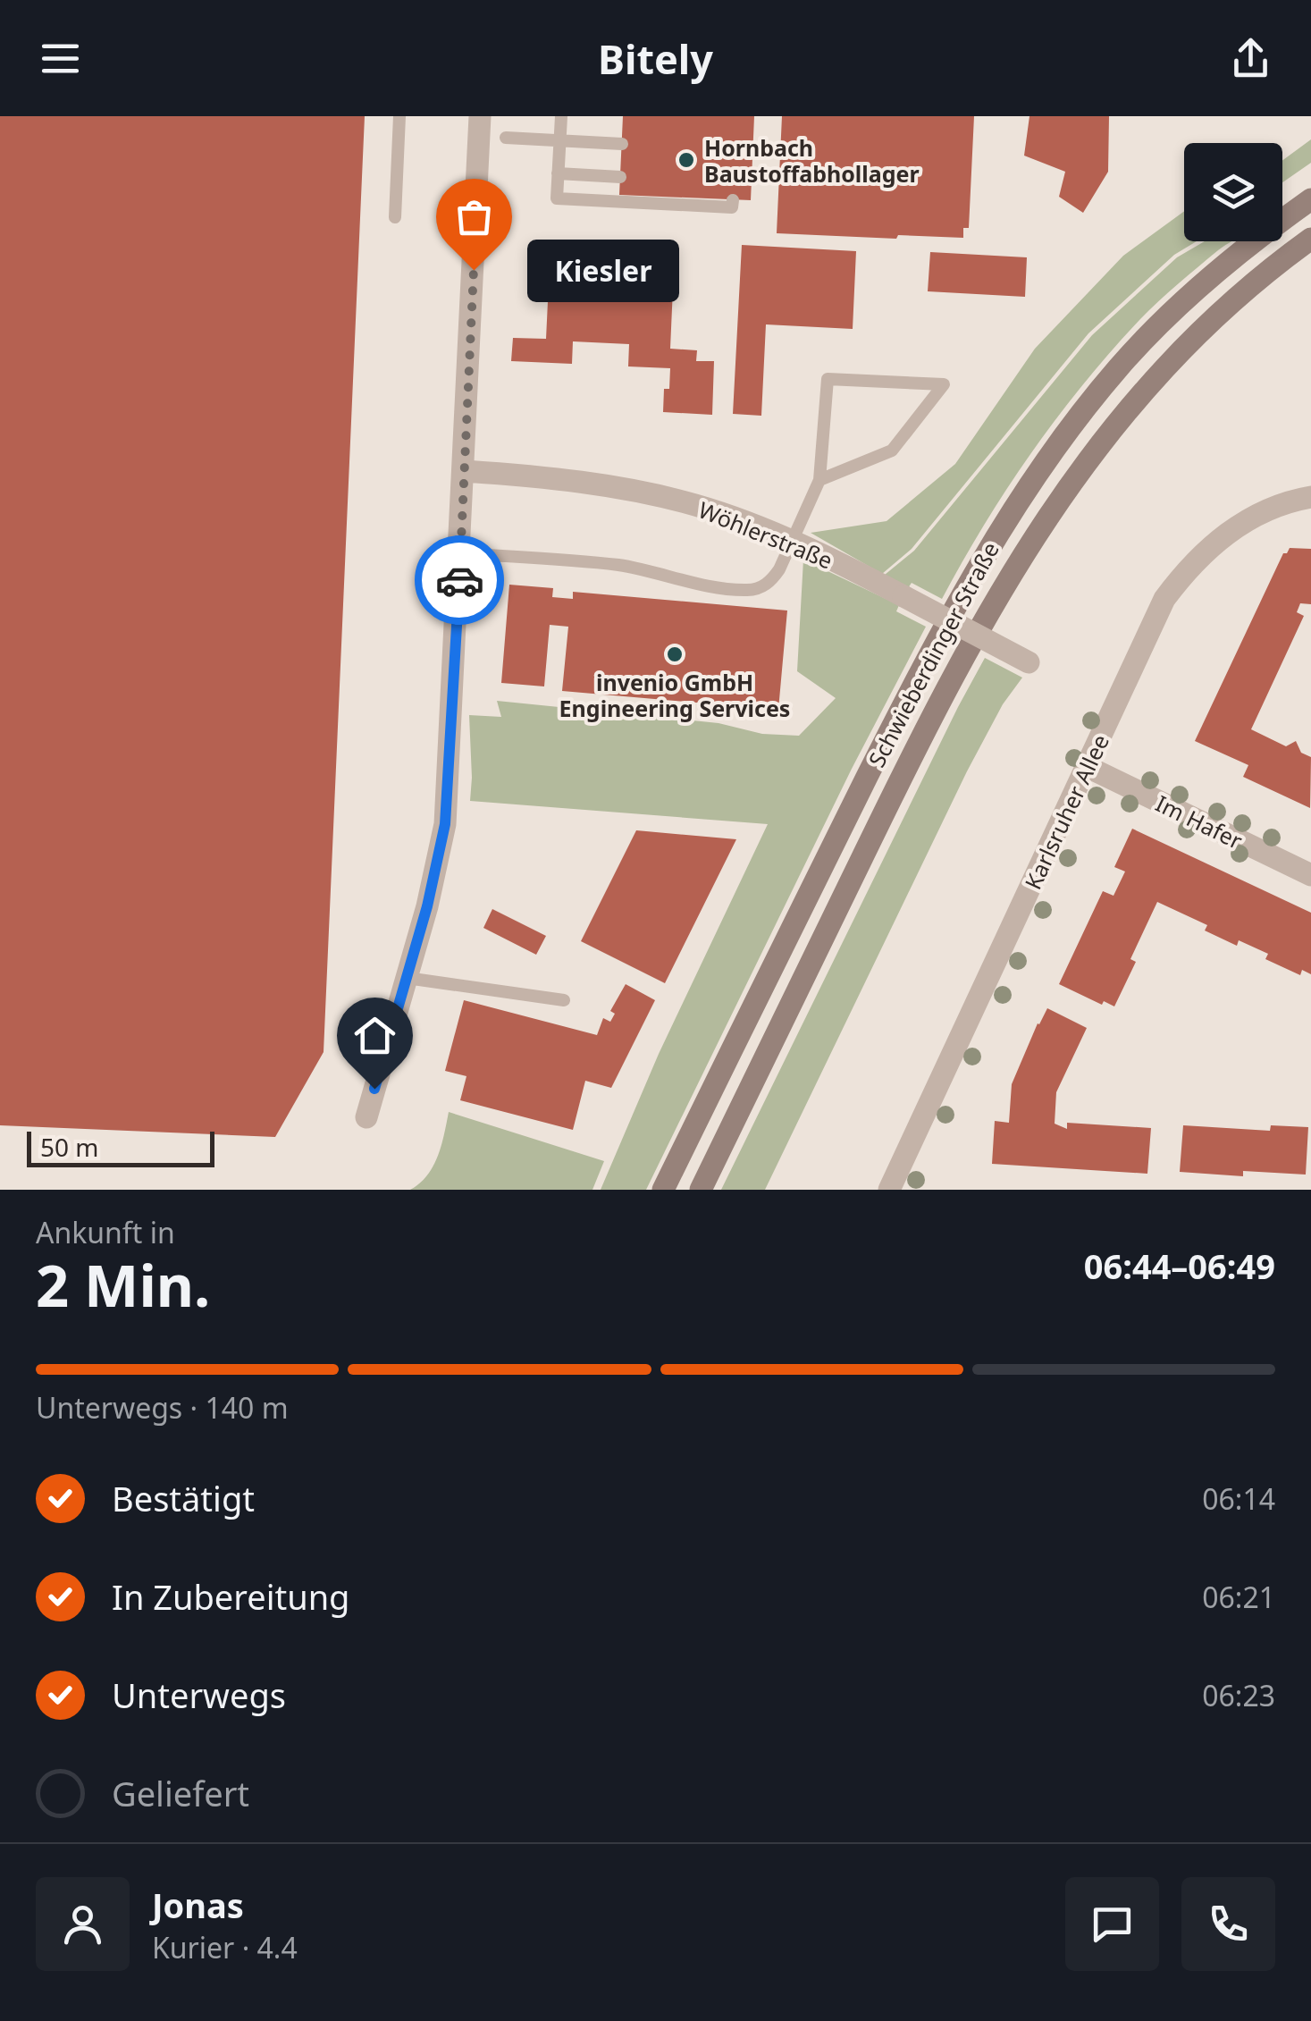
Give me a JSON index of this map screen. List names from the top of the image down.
{
  "streets": {
    "main road": ["Schwieberdinger Straße"],
    "street": ["Wöhlerstraße", "Karlsruher Allee", "Im Hafer"]
  },
  "crossings": [
    ["Karlsruher Allee", "Im Hafer"]
  ],
  "places": ["Hornbach Baustoffabhollager", "Kiesler", "invenio GmbH Engineering Services"],
  "scale_bar": "50 m",
  "page": {
    "header": "Bitely",
    "bubble": "Kiesler",
    "scale": "50 m",
    "heading": ["2 Min.", "Ankunft in", "06:44–06:49"],
    "panel": ["Jonas", "Kurier · 4.4"],
    "bar": "Unterwegs · 140 m",
    "list": [
      ["Bestätigt", "06:14"],
      ["In Zubereitung", "06:21"],
      ["Unterwegs", "06:23"],
      "Geliefert"
    ]
  }
}
